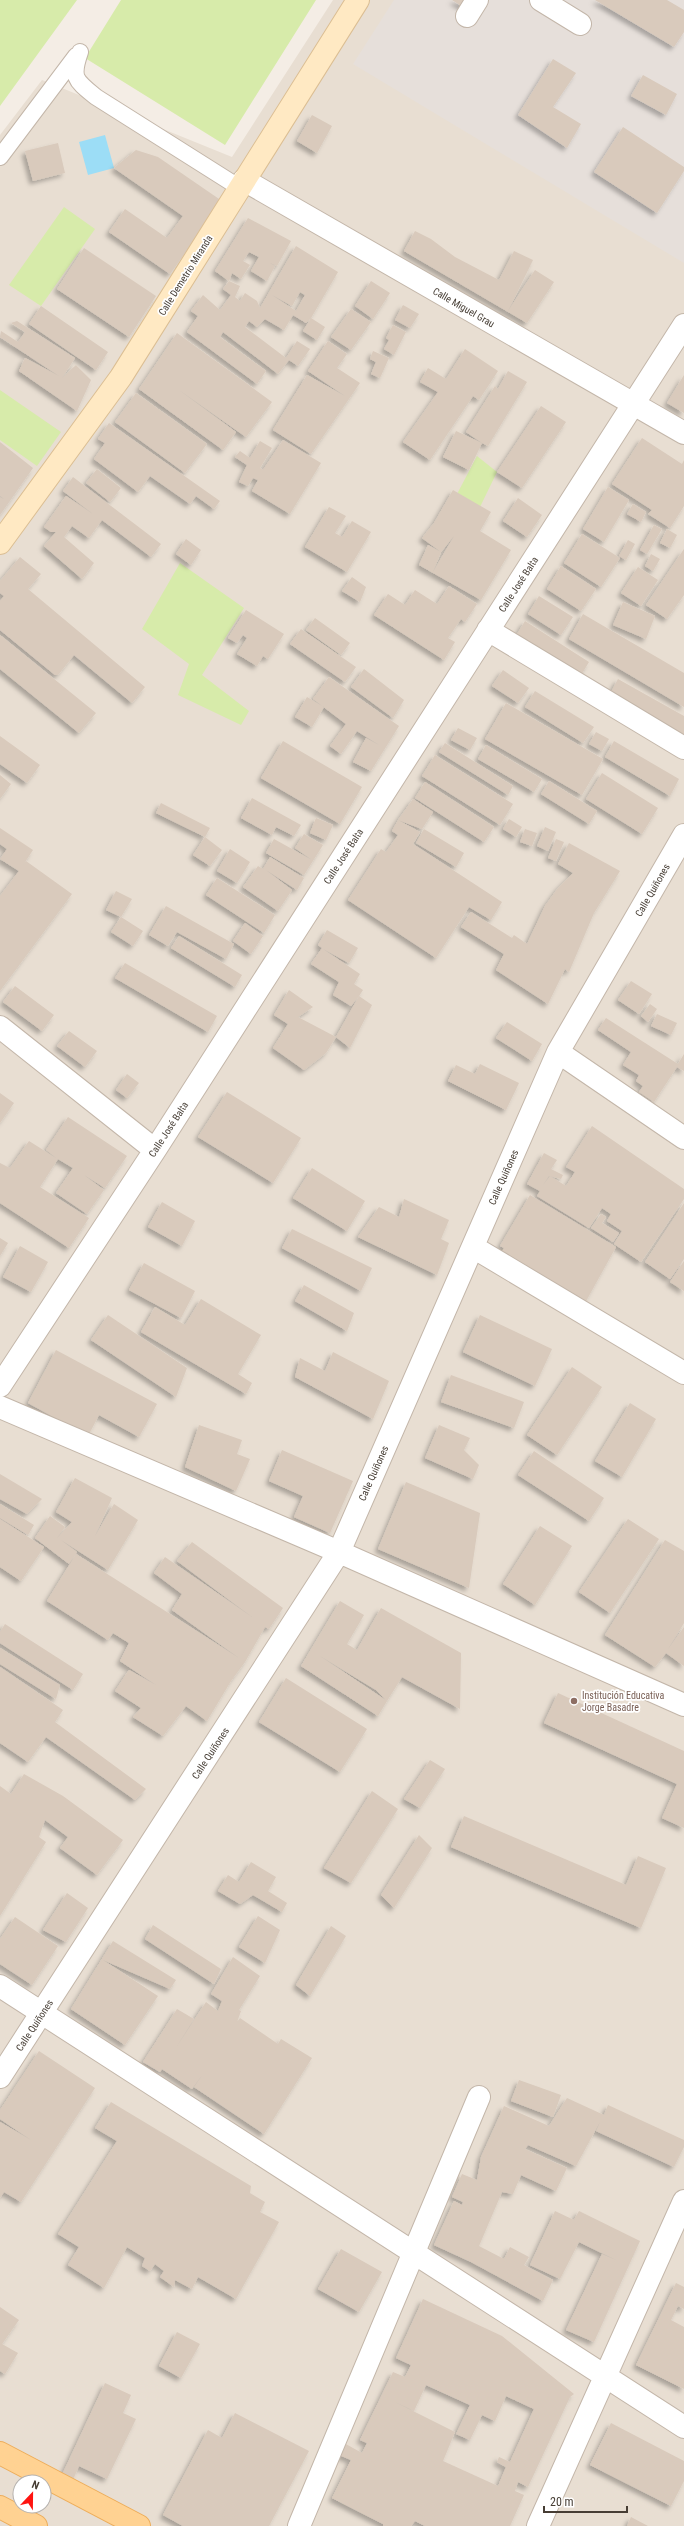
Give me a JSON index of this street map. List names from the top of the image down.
{
  "streets": {
    "main road": ["Calle Demetrio Miranda"],
    "street": ["Calle Miguel Grau", "Calle José Balta", "Calle Quiñones"]
  },
  "crossings": [
    ["Calle Demetrio Miranda", "Calle Miguel Grau"],
    ["Calle Miguel Grau", "Calle José Balta"]
  ],
  "places": ["Institución Educativa Jorge Basadre"],
  "scale_bar": "20 m",
  "north": "top"
}
